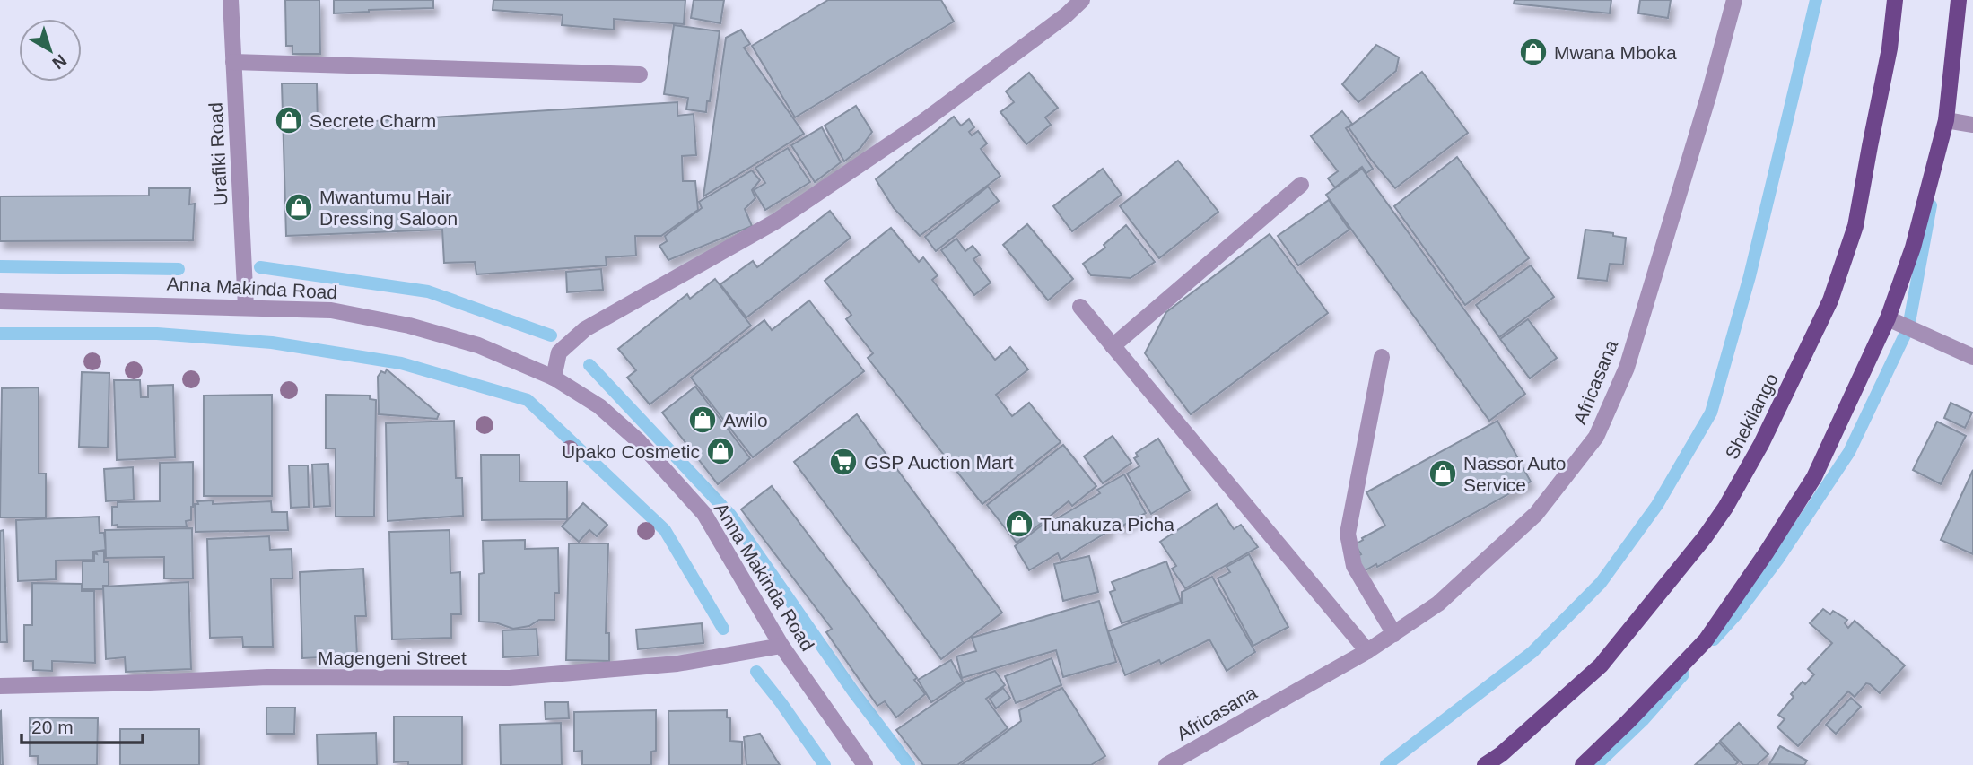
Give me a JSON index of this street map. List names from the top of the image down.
{
  "streets": {
    "main road": ["Shekilango"],
    "street": [
      "Urafiki Road",
      "Anna Makinda Road",
      "Africasana",
      "Magengeni Street"
    ]
  },
  "crossings": [
    ["Urafiki Road", "Anna Makinda Road"],
    ["Anna Makinda Road", "Magengeni Street"]
  ],
  "places": {
    "shop": [
      "Mwana Mboka",
      "Secrete Charm",
      "Mwantumu Hair Dressing Saloon",
      "Awilo",
      "Upako Cosmetic",
      "Nassor Auto Service",
      "Tunakuza Picha"
    ],
    "supermarket": ["GSP Auction Mart"]
  },
  "scale_bar": "20 m",
  "north": "bottom right"
}
